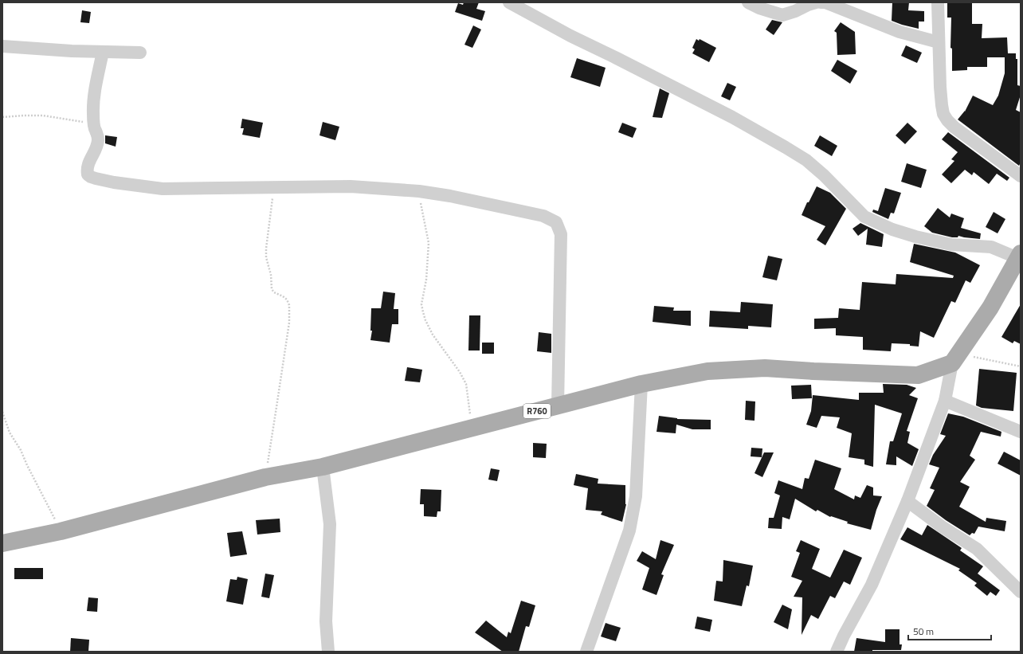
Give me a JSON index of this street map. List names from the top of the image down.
{
  "streets": {
    "main road": ["R760"]
  },
  "scale_bar": "50 m"
}
